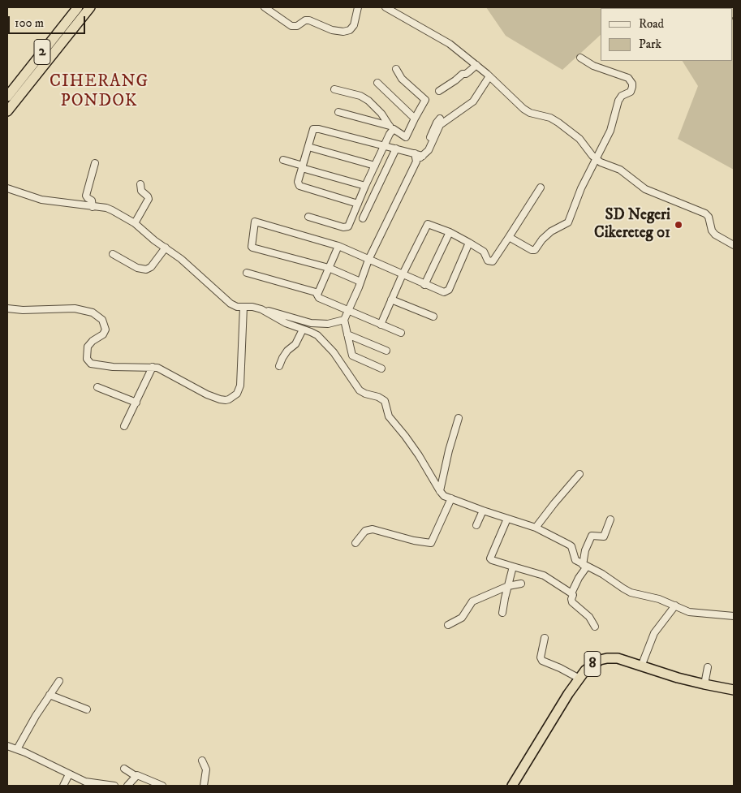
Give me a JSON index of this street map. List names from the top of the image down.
{
  "streets": {
    "highway": ["2", "8"]
  },
  "districts": ["CIHERANG PONDOK"],
  "places": ["SD Negeri Cikereteg 01"],
  "legend": ["Road", "Park"],
  "scale_bar": "100 m"
}
